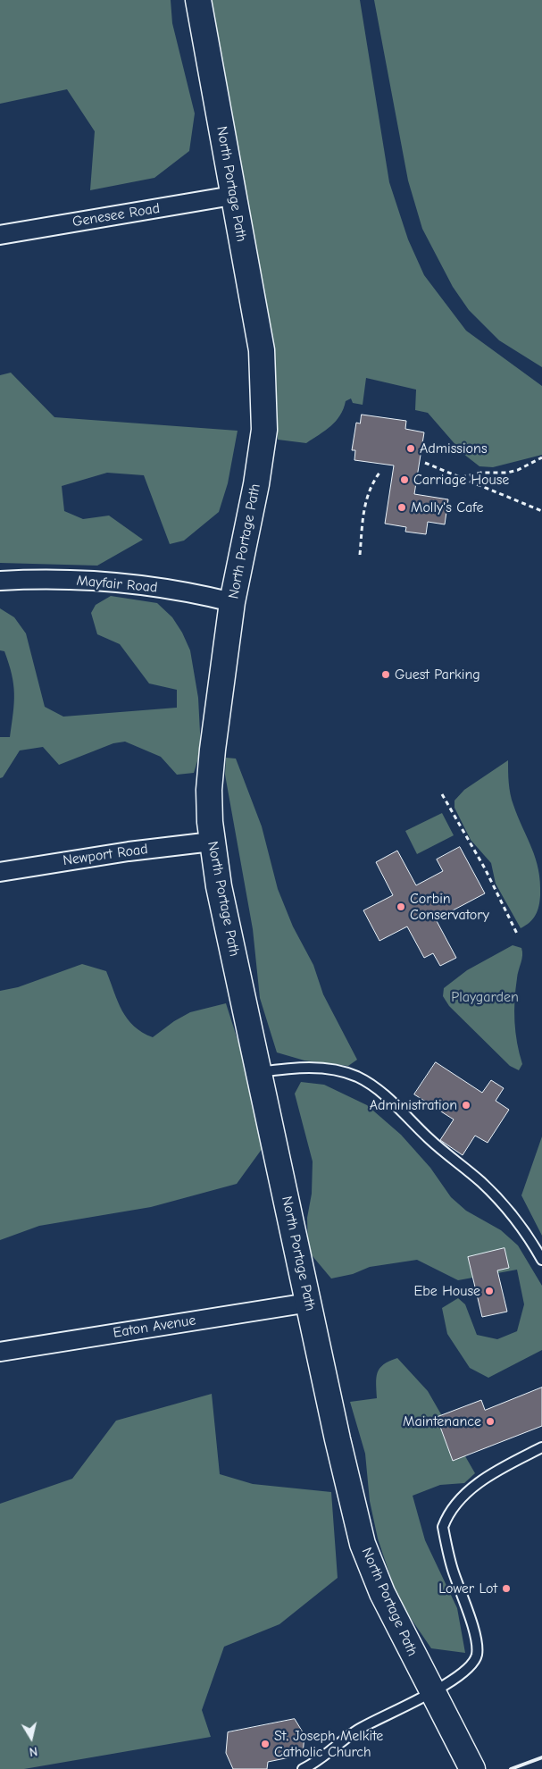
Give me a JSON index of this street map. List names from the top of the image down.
{
  "streets": {
    "main road": ["North Portage Path"],
    "street": [
      "Genesee Road",
      "Mayfair Road",
      "Newport Road",
      "Eaton Avenue"
    ]
  },
  "crossings": [
    ["North Portage Path", "Genesee Road"],
    ["North Portage Path", "Mayfair Road"],
    ["North Portage Path", "Newport Road"],
    ["North Portage Path", "Eaton Avenue"]
  ],
  "parks": ["Playgarden"],
  "places": [
    "Admissions",
    "Carriage House",
    "Molly's Cafe",
    "Guest Parking",
    "Corbin Conservatory",
    "Administration",
    "Ebe House",
    "Maintenance",
    "Lower Lot",
    "St. Joseph Melkite Catholic Church"
  ],
  "north": "bottom"
}
